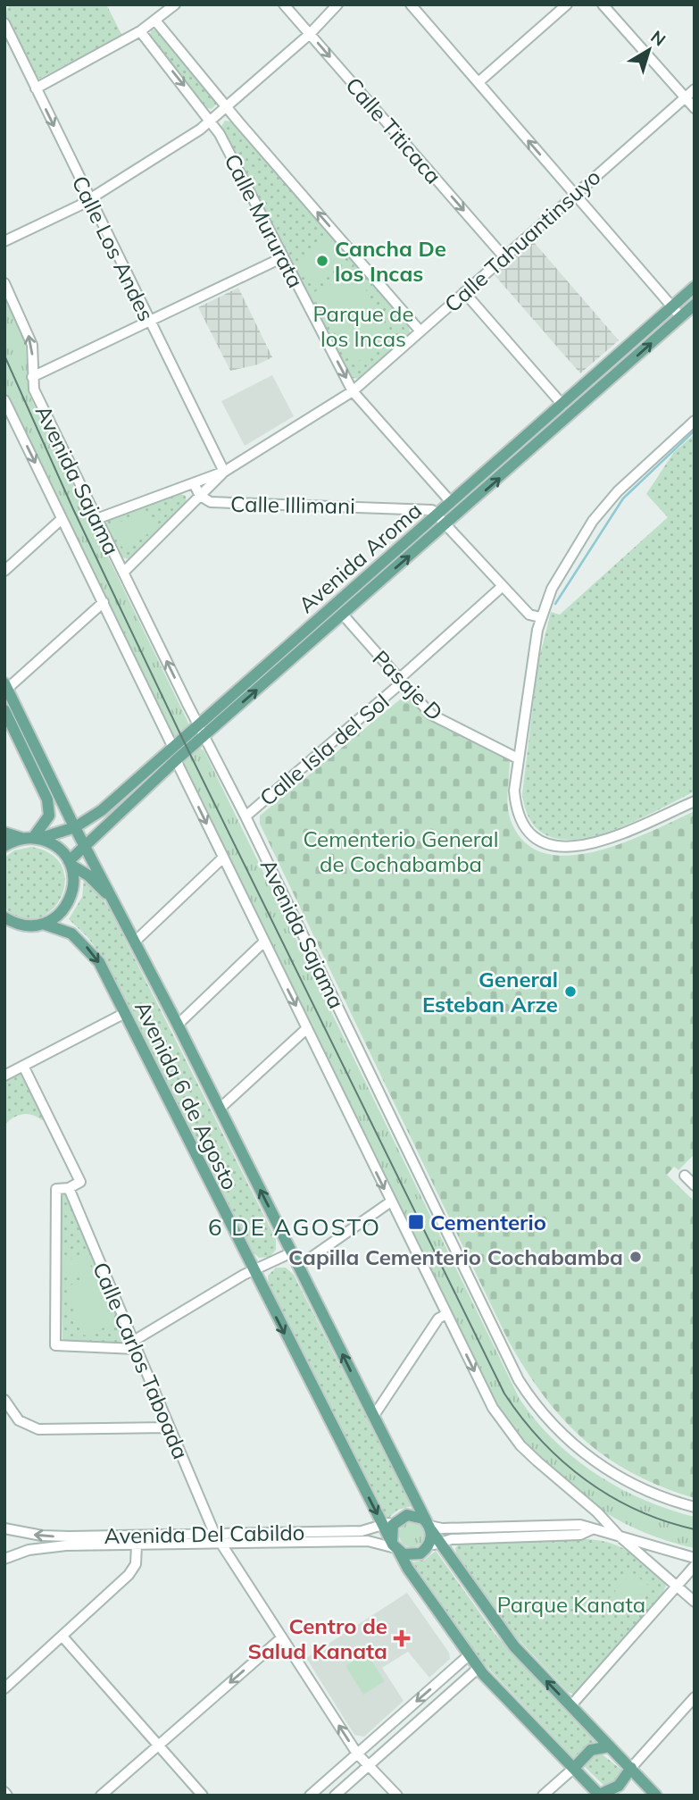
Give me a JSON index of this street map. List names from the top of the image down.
{
  "streets": {
    "main road": ["Avenida Aroma", "Avenida 6 de Agosto"],
    "street": [
      "Calle Titicaca",
      "Calle Mururata",
      "Calle Tahuantinsuyo",
      "Calle Los Andes",
      "Avenida Sajama",
      "Calle Illimani",
      "Pasaje D",
      "Calle Isla del Sol",
      "Calle Carlos Taboada",
      "Avenida Del Cabildo"
    ]
  },
  "crossings": [
    ["Calle Titicaca", "Calle Tahuantinsuyo"],
    ["Calle Mururata", "Calle Tahuantinsuyo"],
    ["Calle Mururata", "Avenida Aroma"],
    ["Calle Tahuantinsuyo", "Calle Los Andes"],
    ["Calle Tahuantinsuyo", "Avenida Sajama"],
    ["Calle Tahuantinsuyo", "Calle Illimani"],
    ["Avenida Sajama", "Avenida Aroma"],
    ["Avenida Sajama", "Calle Isla del Sol"],
    ["Calle Illimani", "Avenida Aroma"],
    ["Avenida Aroma", "Pasaje D"],
    ["Avenida Aroma", "Avenida 6 de Agosto"],
    ["Pasaje D", "Calle Isla del Sol"],
    ["Avenida 6 de Agosto", "Avenida Del Cabildo"],
    ["Calle Carlos Taboada", "Avenida Del Cabildo"]
  ],
  "one_way": ["Calle Titicaca"],
  "districts": ["6 DE AGOSTO"],
  "parks": ["Parque de los Incas", "Cementerio General de Cochabamba", "Parque Kanata"],
  "places": {
    "other": ["Cancha De los Incas", "General Esteban Arze", "Capilla Cementerio Cochabamba"],
    "transit": ["Cementerio"],
    "health": ["Centro de Salud Kanata"]
  },
  "north": "top right"
}
